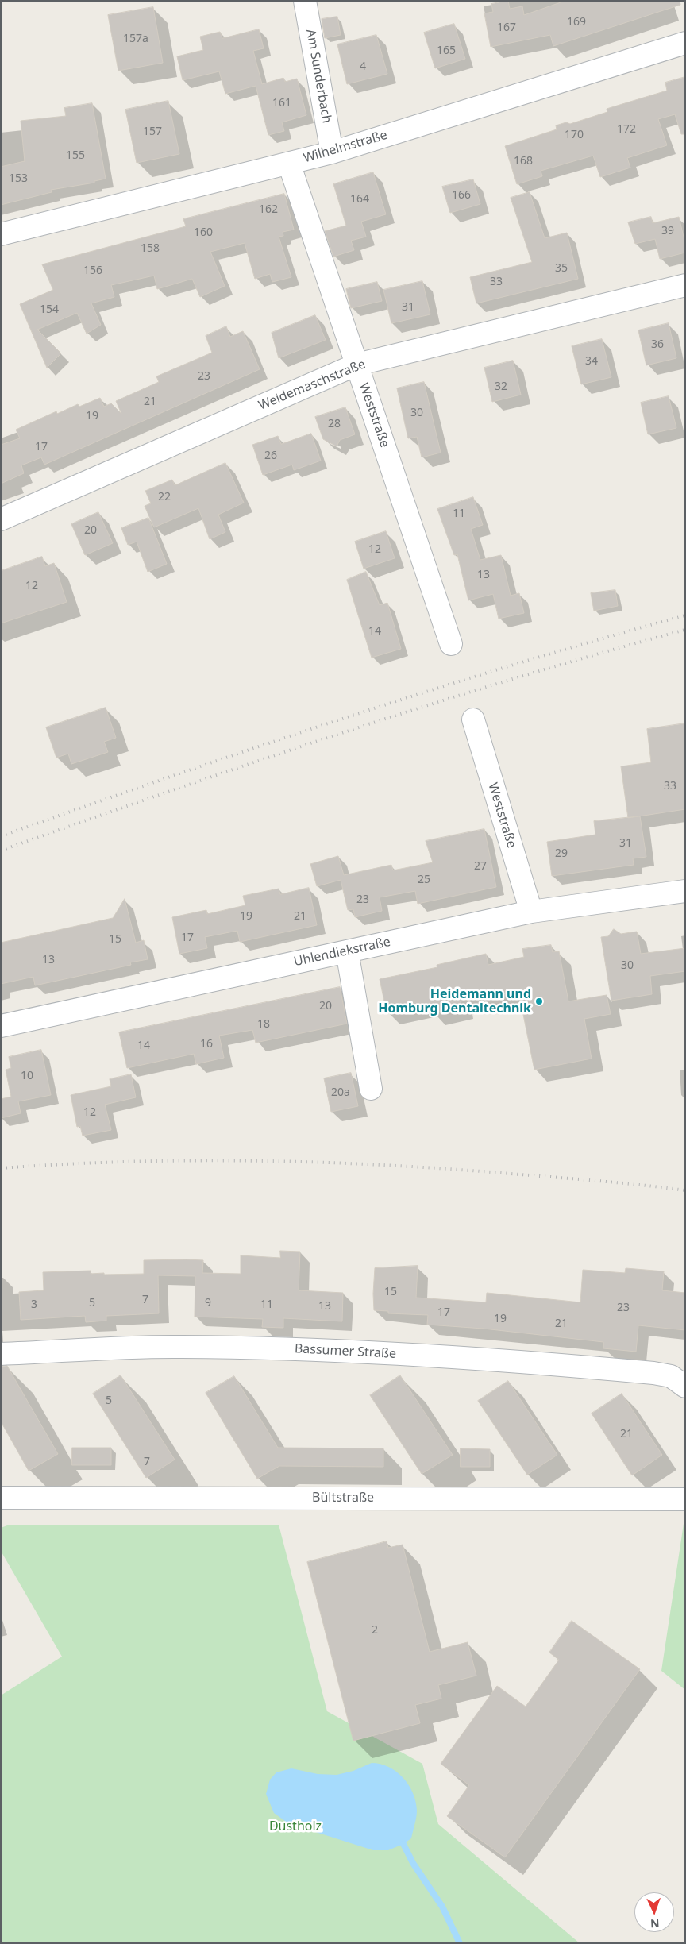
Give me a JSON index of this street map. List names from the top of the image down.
{
  "streets": {
    "street": [
      "Am Sunderbach",
      "Wilhelmstraße",
      "Weidemaschstraße",
      "Weststraße",
      "Uhlendiekstraße",
      "Bassumer Straße",
      "Bültstraße"
    ]
  },
  "crossings": [
    ["Am Sunderbach", "Wilhelmstraße"],
    ["Wilhelmstraße", "Weststraße"],
    ["Weidemaschstraße", "Weststraße"],
    ["Weststraße", "Uhlendiekstraße"]
  ],
  "parks": ["Dustholz"],
  "places": ["Heidemann und Homburg Dentaltechnik"],
  "house_numbers": [
    "169",
    "167",
    "157a",
    "165",
    "4",
    "161",
    "172",
    "157",
    "170",
    "155",
    "168",
    "153",
    "166",
    "164",
    "162",
    "39",
    "160",
    "158",
    "35",
    "156",
    "33",
    "31",
    "154",
    "36",
    "34",
    "23",
    "32",
    "21",
    "30",
    "19",
    "28",
    "17",
    "26",
    "22",
    "11",
    "20",
    "12",
    "13",
    "12",
    "14",
    "33",
    "31",
    "29",
    "27",
    "25",
    "23",
    "19",
    "21",
    "17",
    "15",
    "13",
    "30",
    "20",
    "18",
    "16",
    "14",
    "10",
    "20a",
    "12",
    "15",
    "7",
    "5",
    "9",
    "3",
    "11",
    "13",
    "23",
    "17",
    "19",
    "21",
    "5",
    "21",
    "7",
    "2"
  ],
  "north": "bottom"
}
